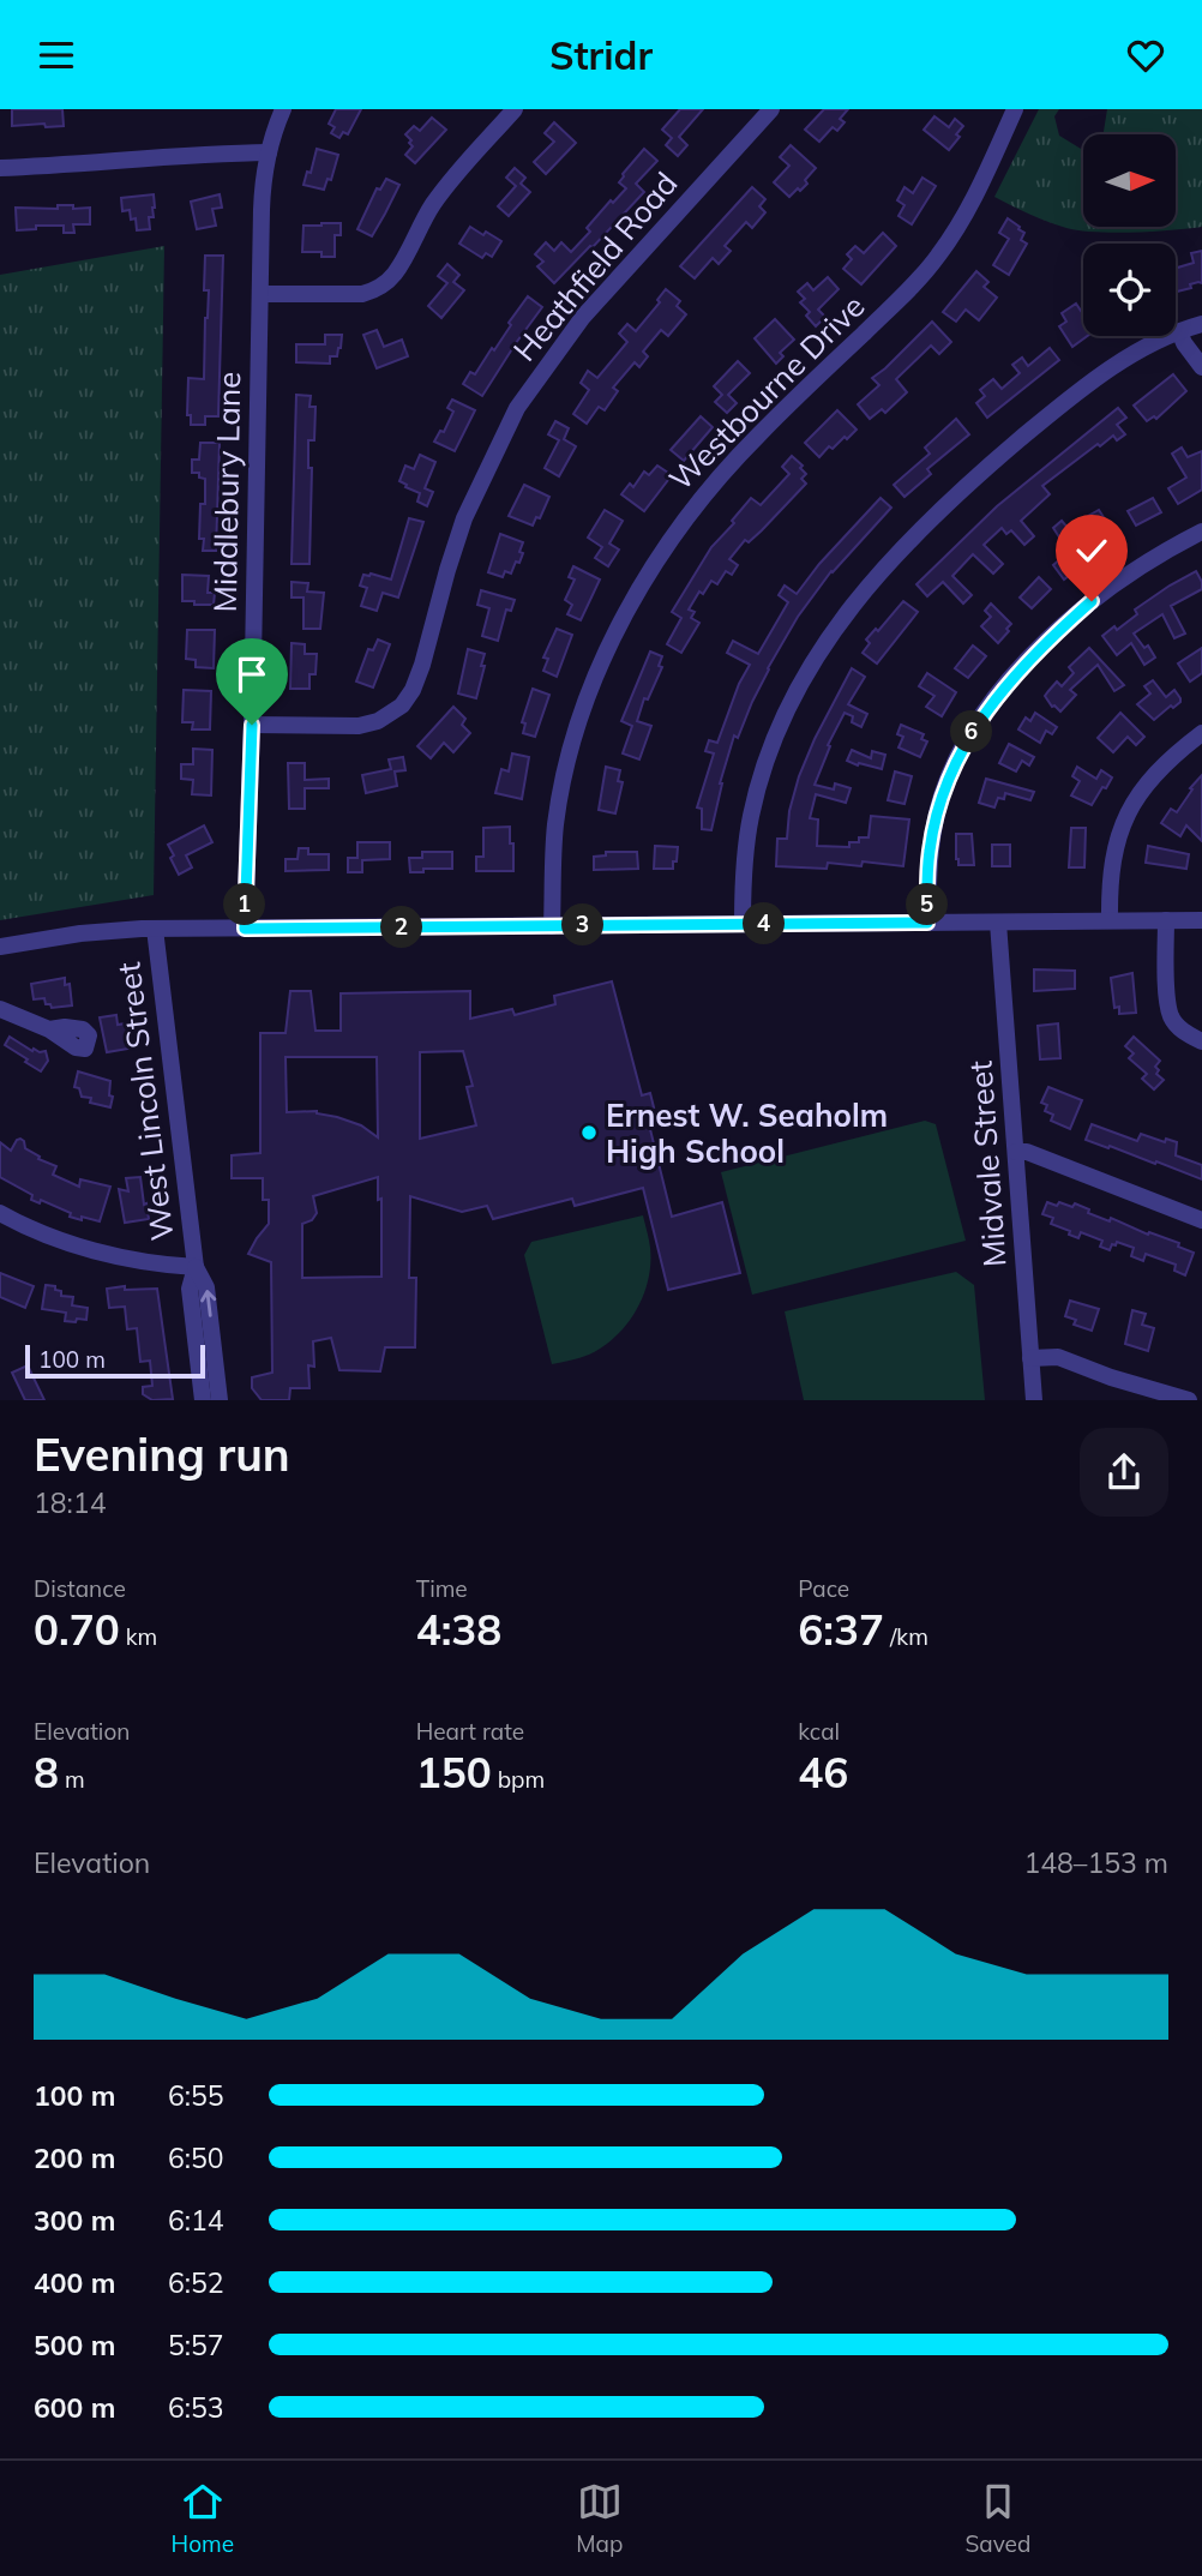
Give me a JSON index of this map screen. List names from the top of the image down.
{
  "streets": {
    "street": [
      "Heathfield Road",
      "Westbourne Drive",
      "Middlebury Lane",
      "West Lincoln Street",
      "Midvale Street"
    ]
  },
  "crossings": [
    ["Heathfield Road", "Middlebury Lane"]
  ],
  "places": ["Ernest W. Seaholm High School"],
  "scale_bar": "100 m",
  "north": "right",
  "page": {
    "header": "Stridr",
    "pins": [
      "6",
      "1",
      "5",
      "4",
      "3",
      "2"
    ],
    "scale": "100 m",
    "heading": ["Evening run", "18:14"],
    "stats": [
      ["Distance", "0.70 km"],
      ["Time", "4:38"],
      ["Pace", "6:37 /km"],
      ["Elevation", "8 m"],
      ["Heart rate", "150 bpm"],
      ["kcal", "46"]
    ],
    "chart": ["Elevation", "148–153 m"],
    "list": [
      {
        "name": "100 m",
        "note": "6:55"
      },
      {
        "name": "200 m",
        "note": "6:50"
      },
      {
        "name": "300 m",
        "note": "6:14"
      },
      {
        "name": "400 m",
        "note": "6:52"
      },
      {
        "name": "500 m",
        "note": "5:57"
      },
      {
        "name": "600 m",
        "note": "6:53"
      }
    ],
    "tabs": ["Home", "Map", "Saved"]
  }
}
